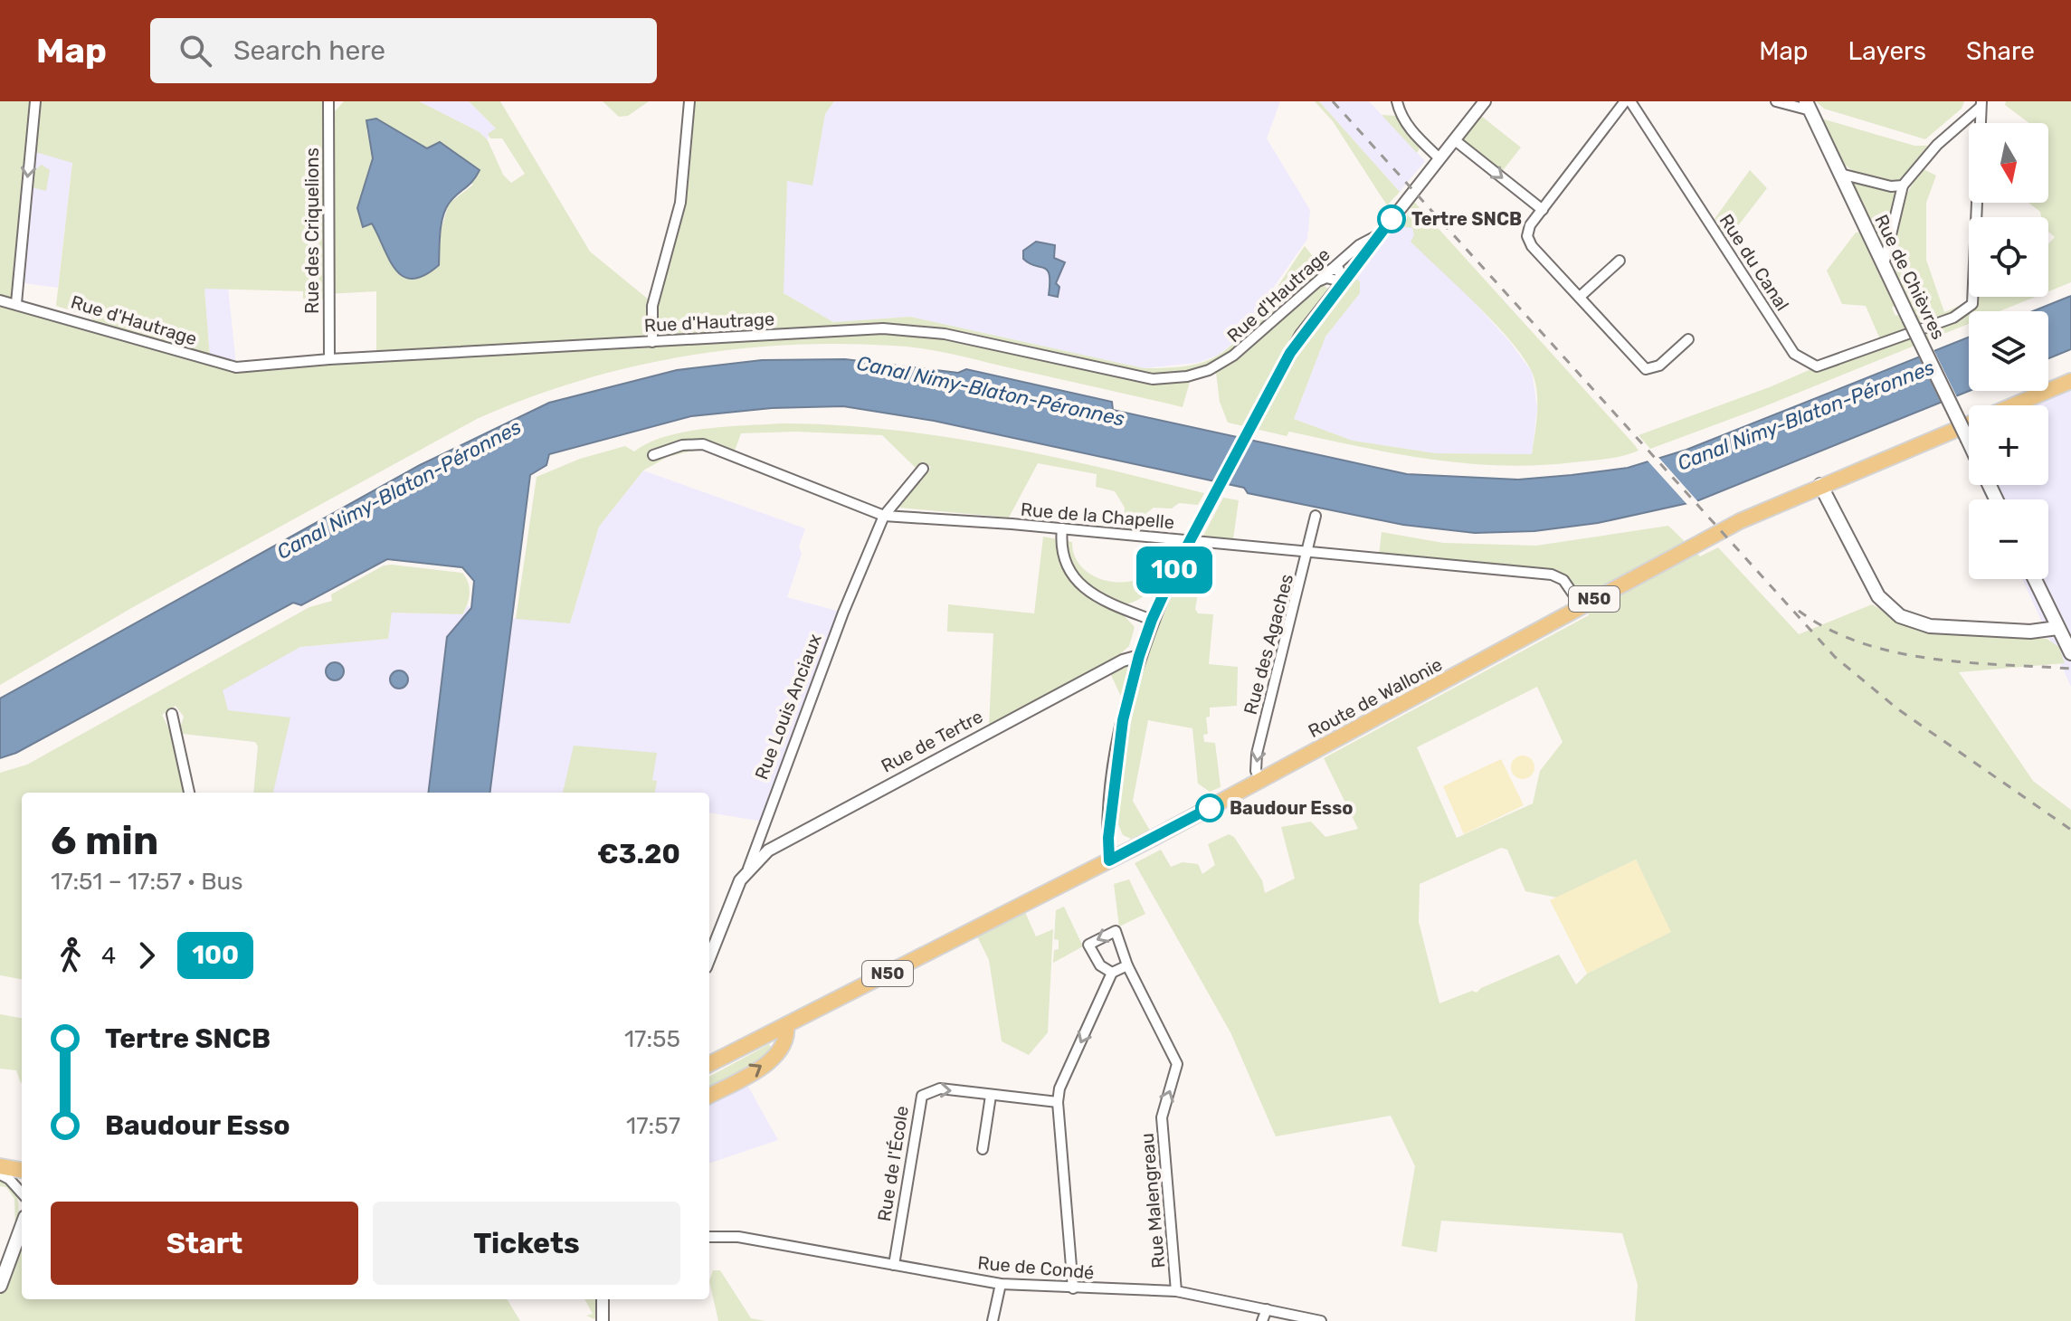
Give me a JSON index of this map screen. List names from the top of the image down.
{
  "streets": {
    "main road": ["Rue de Chièvres", "N50", "Route de Wallonie"],
    "street": [
      "Rue des Criquelions",
      "Rue du Canal",
      "Rue d'Hautrage",
      "Rue de la Chapelle",
      "Rue des Agaches",
      "Rue Louis Anciaux",
      "Rue de Tertre",
      "Rue de l'École",
      "Rue Malengreau",
      "Rue de Condé"
    ]
  },
  "crossings": [
    ["Rue des Criquelions", "Rue d'Hautrage"],
    ["Rue de la Chapelle", "Rue des Agaches"],
    ["Rue de la Chapelle", "Route de Wallonie"],
    ["Rue de la Chapelle", "Rue Louis Anciaux"],
    ["Rue des Agaches", "Route de Wallonie"],
    ["Rue Louis Anciaux", "Rue de Tertre"],
    ["Rue de l'École", "Rue de Condé"],
    ["Rue Malengreau", "Rue de Condé"]
  ],
  "one_way": ["Rue des Agaches", "Rue de l'École"],
  "water": ["Canal Nimy-Blaton-Péronnes"],
  "places": ["Tertre SNCB", "Baudour Esso"],
  "lines": ["bus line 100"],
  "north": "bottom",
  "page": {
    "header": "Map",
    "search": "Search here",
    "nav": ["Map", "Layers", "Share"],
    "on_map": "100",
    "map_buttons": ["+", "−"],
    "heading": ["6 min", "17:51 – 17:57 · Bus", "€3.20"],
    "legs": ["4", "100"],
    "list": [
      {
        "name": "Tertre SNCB",
        "value": "17:55"
      },
      {
        "name": "Baudour Esso",
        "value": "17:57"
      }
    ],
    "buttons": ["Start", "Tickets"]
  }
}
